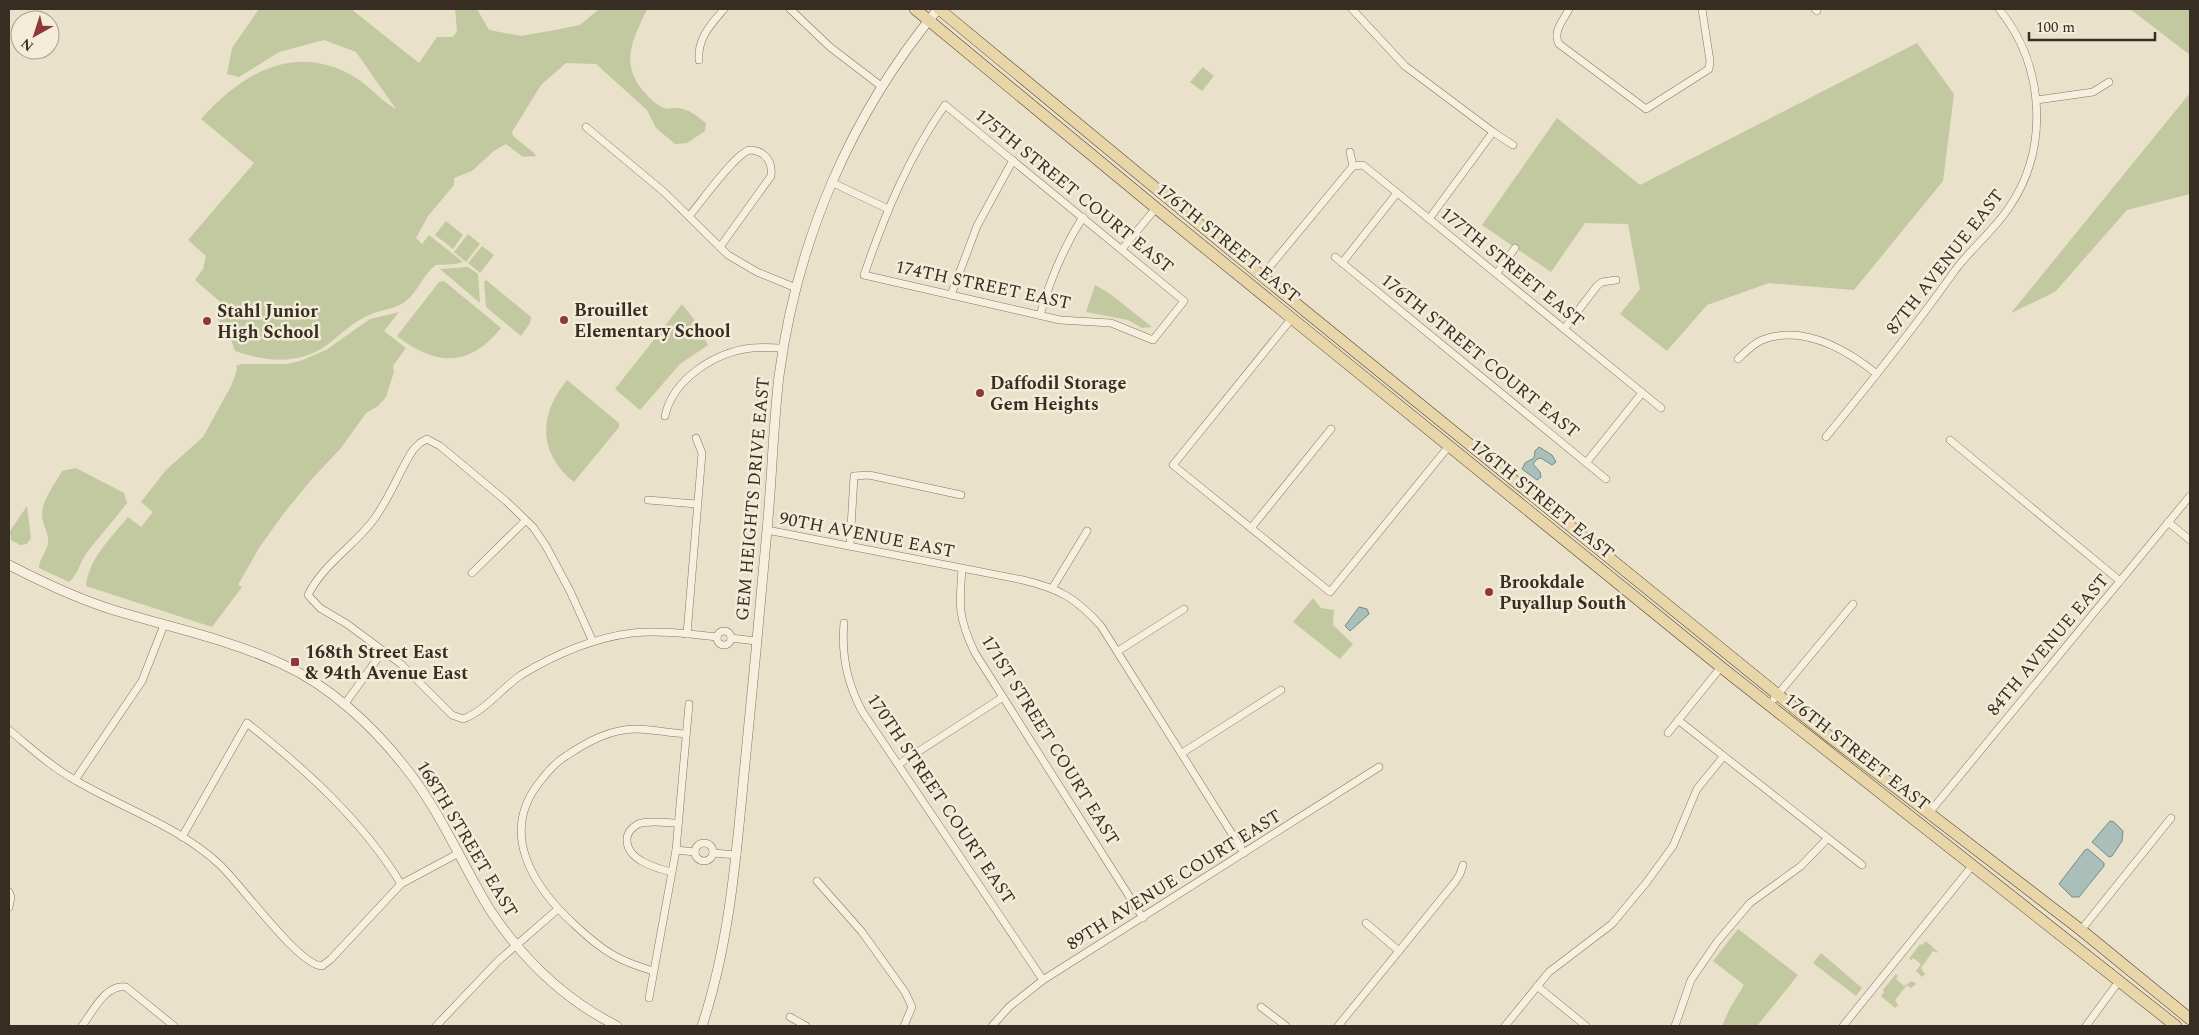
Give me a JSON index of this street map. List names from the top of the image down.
{
  "streets": {
    "main road": ["176TH STREET EAST"],
    "street": [
      "175TH STREET COURT EAST",
      "87TH AVENUE EAST",
      "177TH STREET EAST",
      "174TH STREET EAST",
      "176TH STREET COURT EAST",
      "GEM HEIGHTS DRIVE EAST",
      "90TH AVENUE EAST",
      "84TH AVENUE EAST",
      "171ST STREET COURT EAST",
      "170TH STREET COURT EAST",
      "168TH STREET EAST",
      "89TH AVENUE COURT EAST"
    ]
  },
  "crossings": [
    ["175TH STREET COURT EAST", "174TH STREET EAST"],
    ["176TH STREET EAST", "GEM HEIGHTS DRIVE EAST"],
    ["176TH STREET EAST", "84TH AVENUE EAST"],
    ["GEM HEIGHTS DRIVE EAST", "90TH AVENUE EAST"],
    ["90TH AVENUE EAST", "171ST STREET COURT EAST"],
    ["90TH AVENUE EAST", "89TH AVENUE COURT EAST"],
    ["171ST STREET COURT EAST", "89TH AVENUE COURT EAST"],
    ["170TH STREET COURT EAST", "89TH AVENUE COURT EAST"]
  ],
  "places": {
    "other": [
      "Brouillet Elementary School",
      "Stahl Junior High School",
      "Daffodil Storage Gem Heights",
      "Brookdale Puyallup South"
    ],
    "transit": ["168th Street East & 94th Avenue East"]
  },
  "scale_bar": "100 m",
  "north": "bottom left"
}
